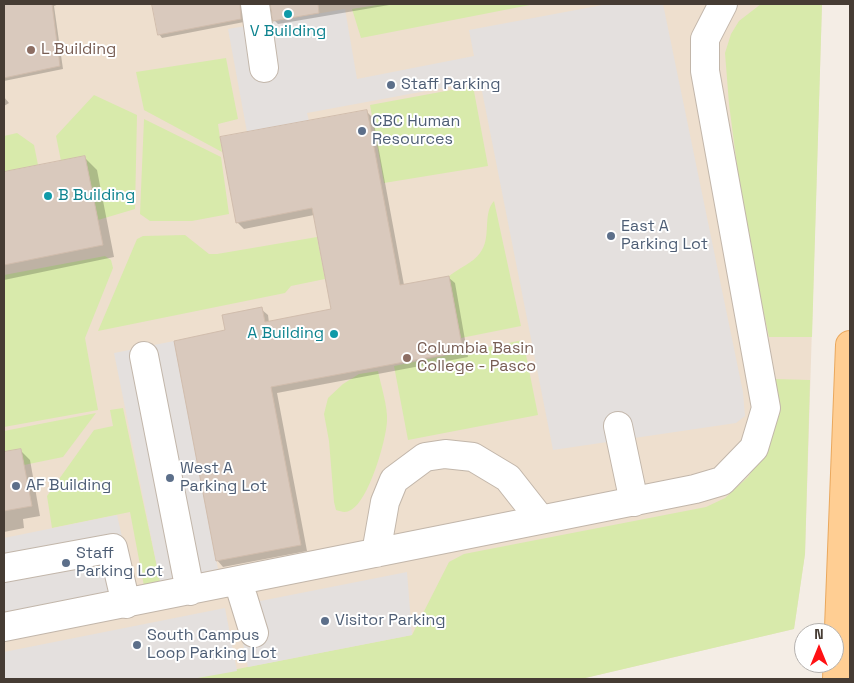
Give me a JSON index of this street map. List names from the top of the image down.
{
  "places": [
    "V Building",
    "L Building",
    "Staff Parking",
    "CBC Human Resources",
    "B Building",
    "East A Parking Lot",
    "A Building",
    "Columbia Basin College - Pasco",
    "West A Parking Lot",
    "AF Building",
    "Staff Parking Lot",
    "Visitor Parking",
    "South Campus Loop Parking Lot"
  ],
  "north": "top"
}
